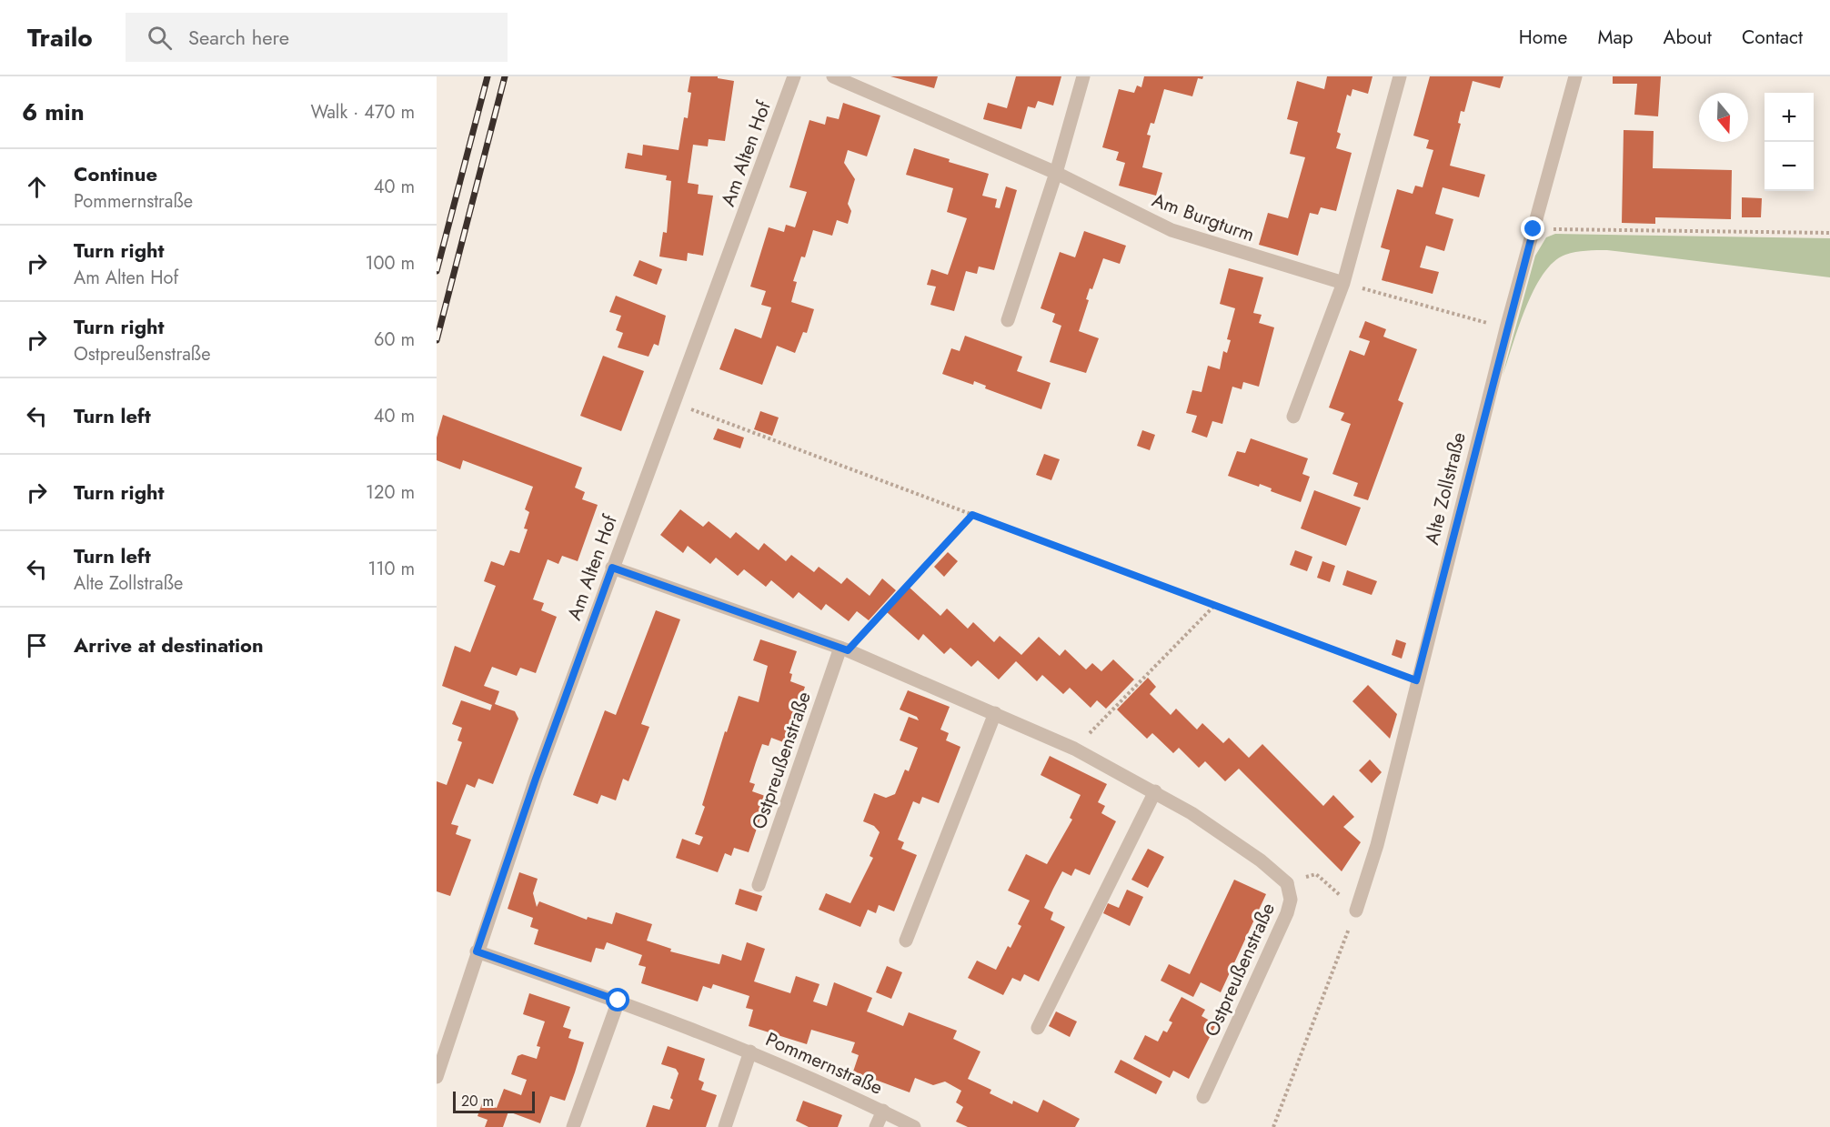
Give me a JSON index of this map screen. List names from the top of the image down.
{
  "streets": {
    "street": [
      "Am Alten Hof",
      "Am Burgturm",
      "Alte Zollstraße",
      "Ostpreußenstraße",
      "Pommernstraße"
    ]
  },
  "crossings": [
    ["Am Alten Hof", "Ostpreußenstraße"],
    ["Am Alten Hof", "Pommernstraße"]
  ],
  "scale_bar": "20 m",
  "north": "bottom",
  "page": {
    "header": "Trailo",
    "search": "Search here",
    "nav": [
      "Home",
      "Map",
      "About",
      "Contact"
    ],
    "heading": ["6 min", "Walk · 470 m"],
    "map_buttons": ["+", "−"],
    "list": [
      ["Continue", "Pommernstraße", "40 m"],
      ["Turn right", "Am Alten Hof", "100 m"],
      ["Turn right", "Ostpreußenstraße", "60 m"],
      ["Turn left", "40 m"],
      ["Turn right", "120 m"],
      ["Turn left", "Alte Zollstraße", "110 m"],
      "Arrive at destination"
    ],
    "scale": "20 m"
  }
}
